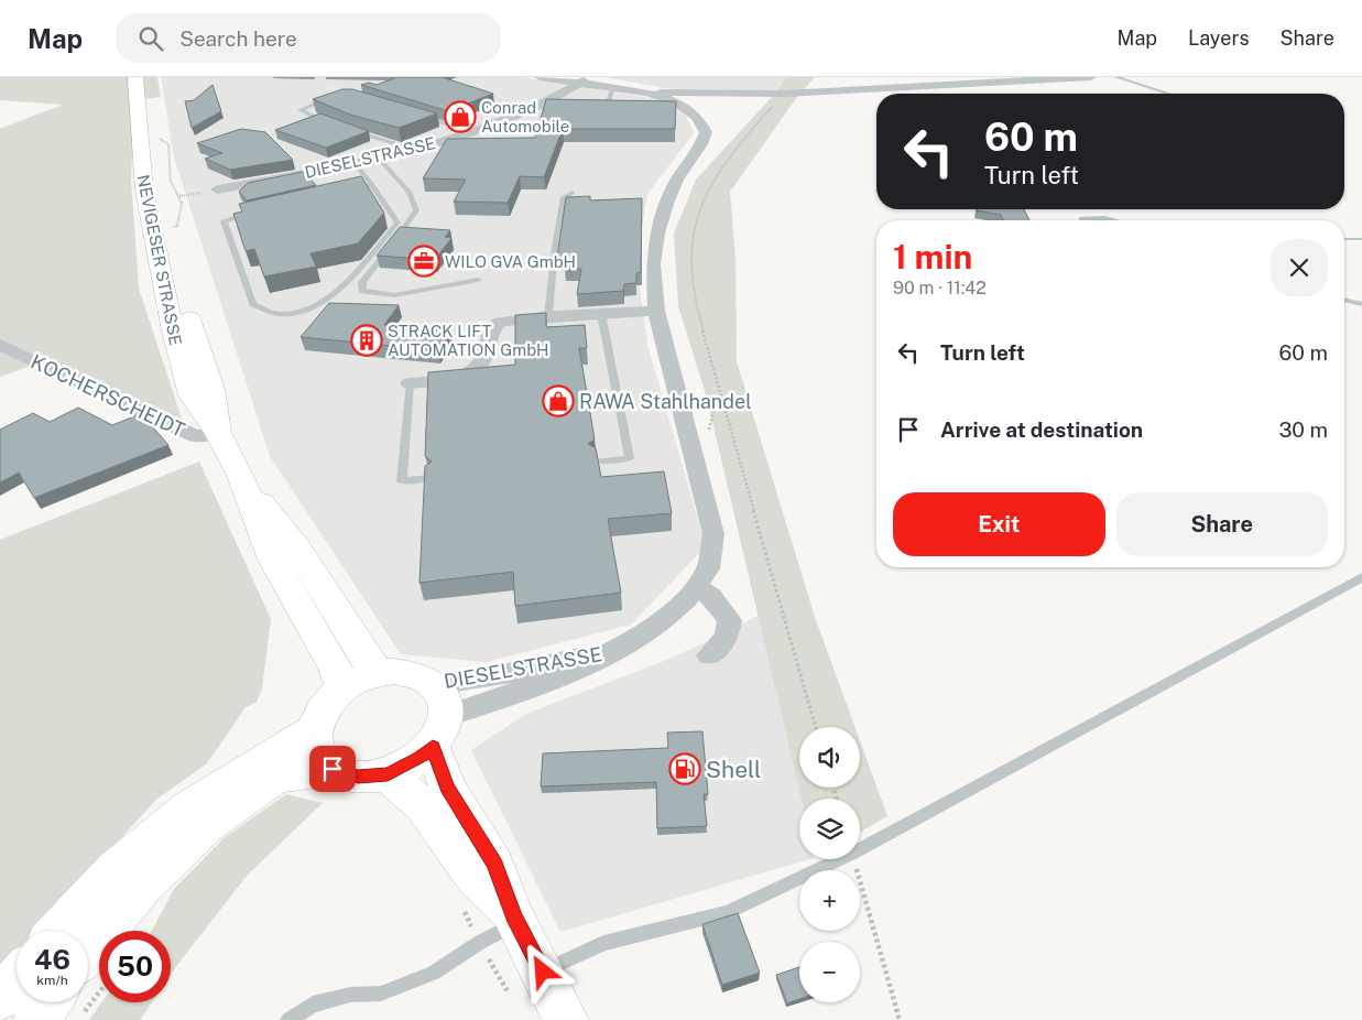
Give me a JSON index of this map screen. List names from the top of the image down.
{
  "streets": {
    "main road": ["NEVIGESER STRASSE"],
    "street": ["DIESELSTRASSE", "KOCHERSCHEIDT"]
  },
  "crossings": [
    ["DIESELSTRASSE", "NEVIGESER STRASSE"],
    ["NEVIGESER STRASSE", "KOCHERSCHEIDT"]
  ],
  "places": {
    "shop": ["Conrad Automobile", "RAWA Stahlhandel"],
    "office": ["WILO GVA GmbH"],
    "building": ["STRACK LIFT AUTOMATION GmbH"],
    "fuel station": ["Shell"]
  },
  "page": {
    "header": "Map",
    "search": "Search here",
    "nav": ["Map", "Layers", "Share"],
    "turn": ["60 m", "Turn left"],
    "heading": ["1 min", "90 m · 11:42"],
    "list": [
      {
        "name": "Turn left",
        "value": "60 m"
      },
      {
        "name": "Arrive at destination",
        "value": "30 m"
      }
    ],
    "buttons": ["Exit", "Share"],
    "map_buttons": ["+", "−"],
    "speed": "46 km/h",
    "limit": "50"
  }
}
